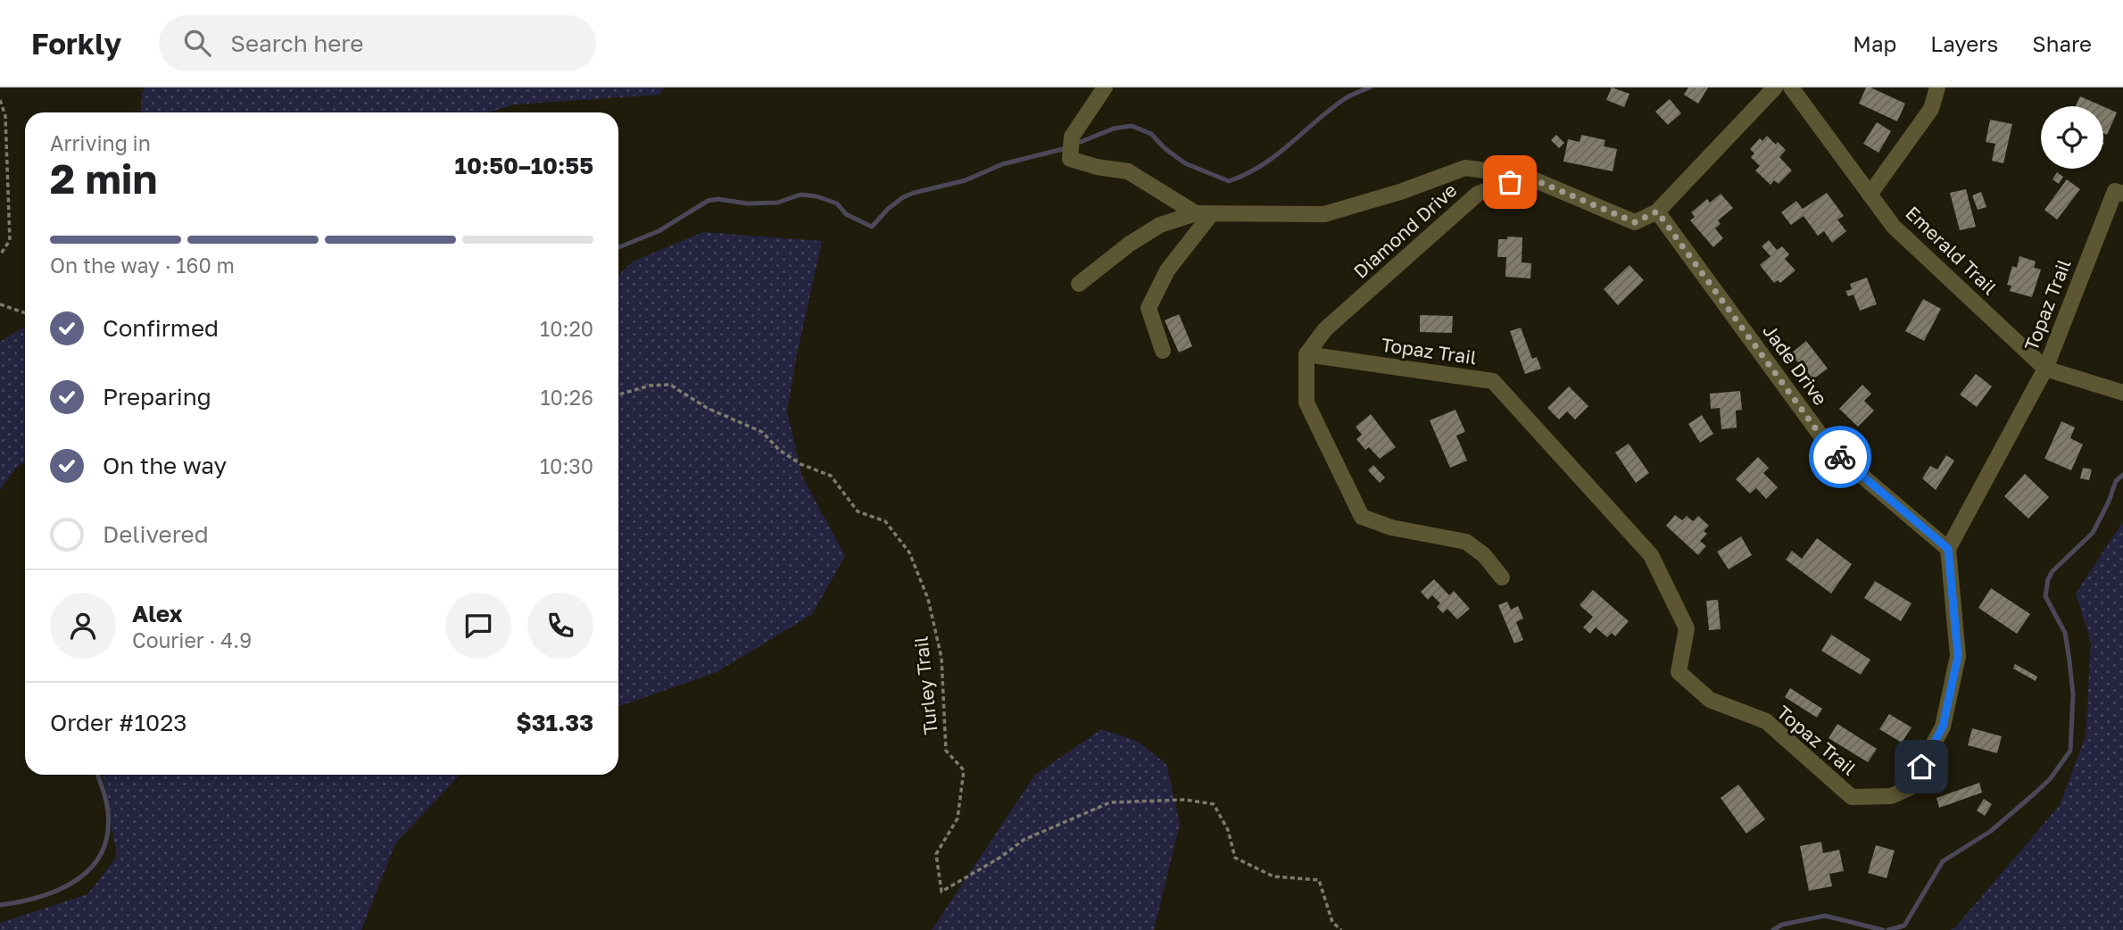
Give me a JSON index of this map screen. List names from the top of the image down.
{
  "streets": {
    "street": [
      "Diamond Drive",
      "Emerald Trail",
      "Topaz Trail",
      "Jade Drive"
    ],
    "path": ["Turley Trail"]
  },
  "crossings": [
    ["Diamond Drive", "Topaz Trail"],
    ["Emerald Trail", "Topaz Trail"],
    ["Topaz Trail", "Jade Drive"]
  ],
  "page": {
    "header": "Forkly",
    "search": "Search here",
    "nav": ["Map", "Layers", "Share"],
    "heading": ["2 min", "Arriving in", "10:50–10:55"],
    "panel": [
      "Alex",
      "Courier · 4.9",
      "Order #1023",
      "$31.33"
    ],
    "bar": "On the way · 160 m",
    "list": [
      ["Confirmed", "10:20"],
      ["Preparing", "10:26"],
      ["On the way", "10:30"],
      "Delivered"
    ]
  }
}
